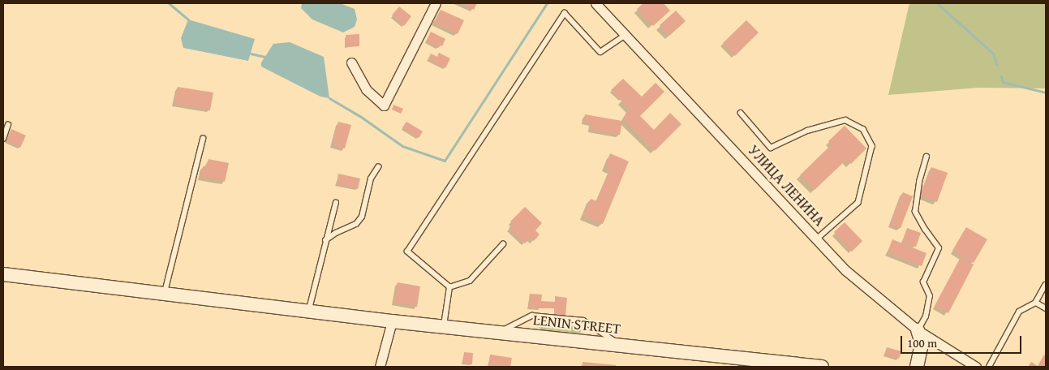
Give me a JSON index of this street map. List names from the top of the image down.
{
  "streets": {
    "main road": ["LENIN STREET"],
    "street": ["УЛИЦА ЛЕНИНА"]
  },
  "scale_bar": "100 m"
}
